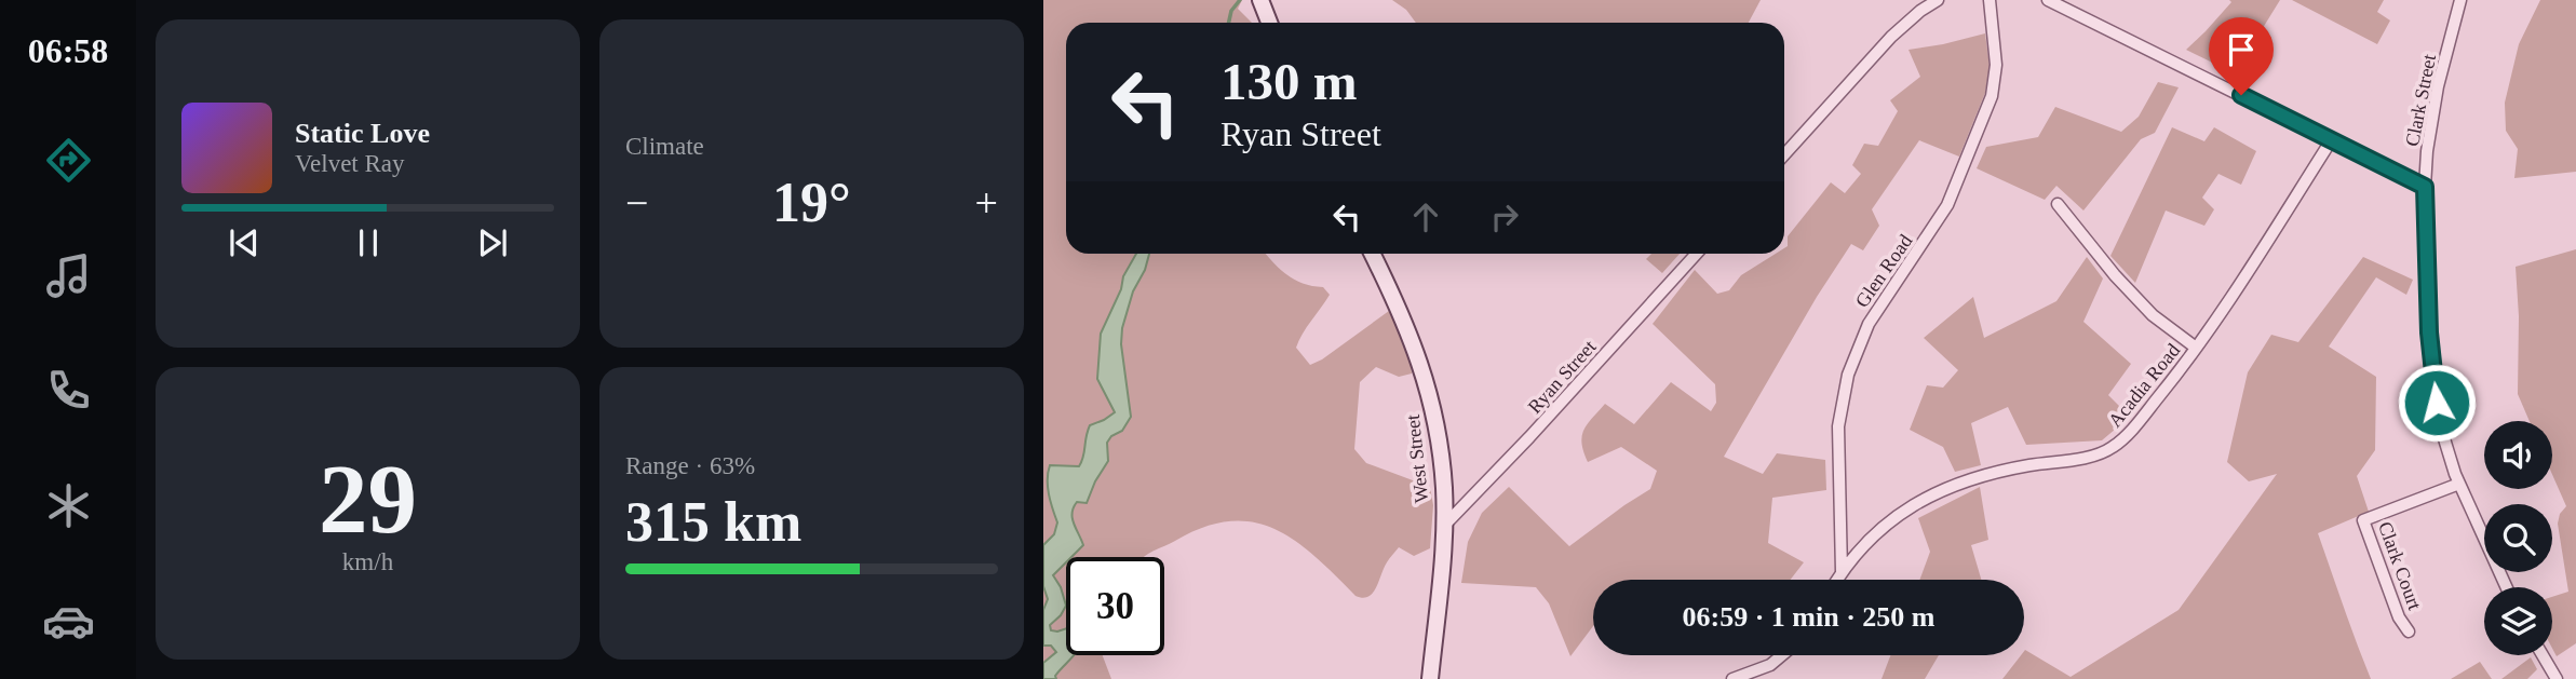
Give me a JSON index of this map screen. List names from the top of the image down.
{
  "streets": {
    "main road": ["West Street"],
    "street": [
      "Clark Street",
      "Glen Road",
      "Ryan Street",
      "Acadia Road",
      "Clark Court"
    ]
  },
  "crossings": [
    ["Clark Street", "Clark Court"],
    ["Glen Road", "Acadia Road"],
    ["Ryan Street", "West Street"]
  ],
  "page": {
    "tabs": "06:58",
    "tile": [
      "Climate",
      ["29", "km/h"],
      ["Range · 63%", "315 km"]
    ],
    "turn": ["130 m", "Ryan Street"],
    "song": ["Static Love", "Velvet Ray"],
    "heat": ["−", "19°", "+"],
    "limit": "30",
    "trip": "06:59 · 1 min · 250 m"
  }
}
